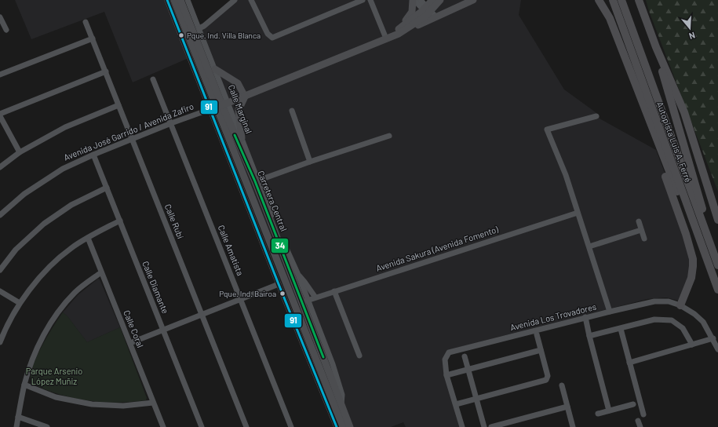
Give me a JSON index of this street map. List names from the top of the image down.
{
  "streets": {
    "highway": ["Autopista Luis A. Ferré"],
    "main road": ["Avenida José Garrido / Avenida Zafiro", "Carretera Central"],
    "street": [
      "Calle Marginal",
      "Calle Rubí",
      "Avenida Sakura (Avenida Fomento)",
      "Calle Amatista",
      "Calle Diamante",
      "Avenida Los Trovadores",
      "Calle Coral"
    ]
  },
  "crossings": [
    ["Calle Marginal", "Avenida José Garrido / Avenida Zafiro"],
    ["Calle Marginal", "Carretera Central"],
    ["Avenida José Garrido / Avenida Zafiro", "Carretera Central"],
    ["Avenida José Garrido / Avenida Zafiro", "Calle Rubí"],
    ["Avenida José Garrido / Avenida Zafiro", "Calle Amatista"],
    ["Avenida José Garrido / Avenida Zafiro", "Calle Diamante"],
    ["Carretera Central", "Avenida Sakura (Avenida Fomento)"]
  ],
  "parks": ["Parque Arsenio López Muñiz"],
  "places": ["Pque. Ind. Villa Blanca", "Pque. Ind. Bairoa"],
  "lines": ["transit line 91", "transit line 34"],
  "north": "bottom"
}
